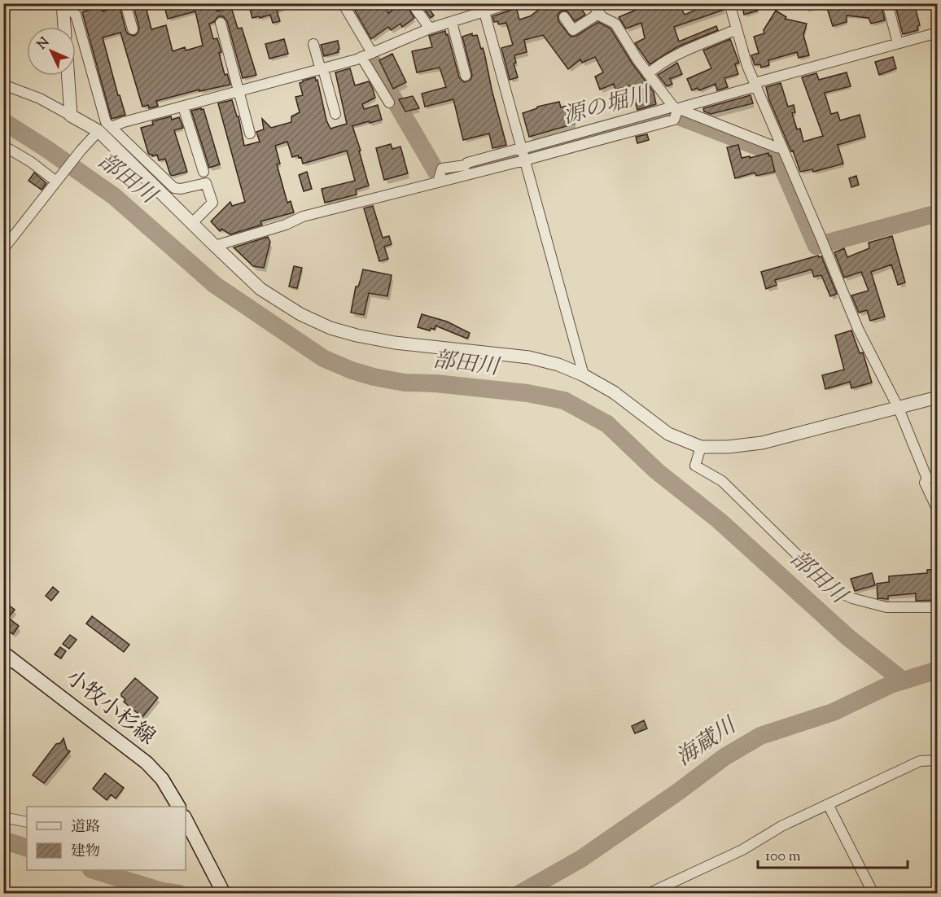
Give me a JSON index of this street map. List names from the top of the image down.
{
  "streets": {
    "main road": ["小牧小杉線"]
  },
  "water": ["源の堀川", "部田川", "海蔵川"],
  "legend": ["道路", "建物"],
  "scale_bar": "100 m",
  "north": "top left"
}
